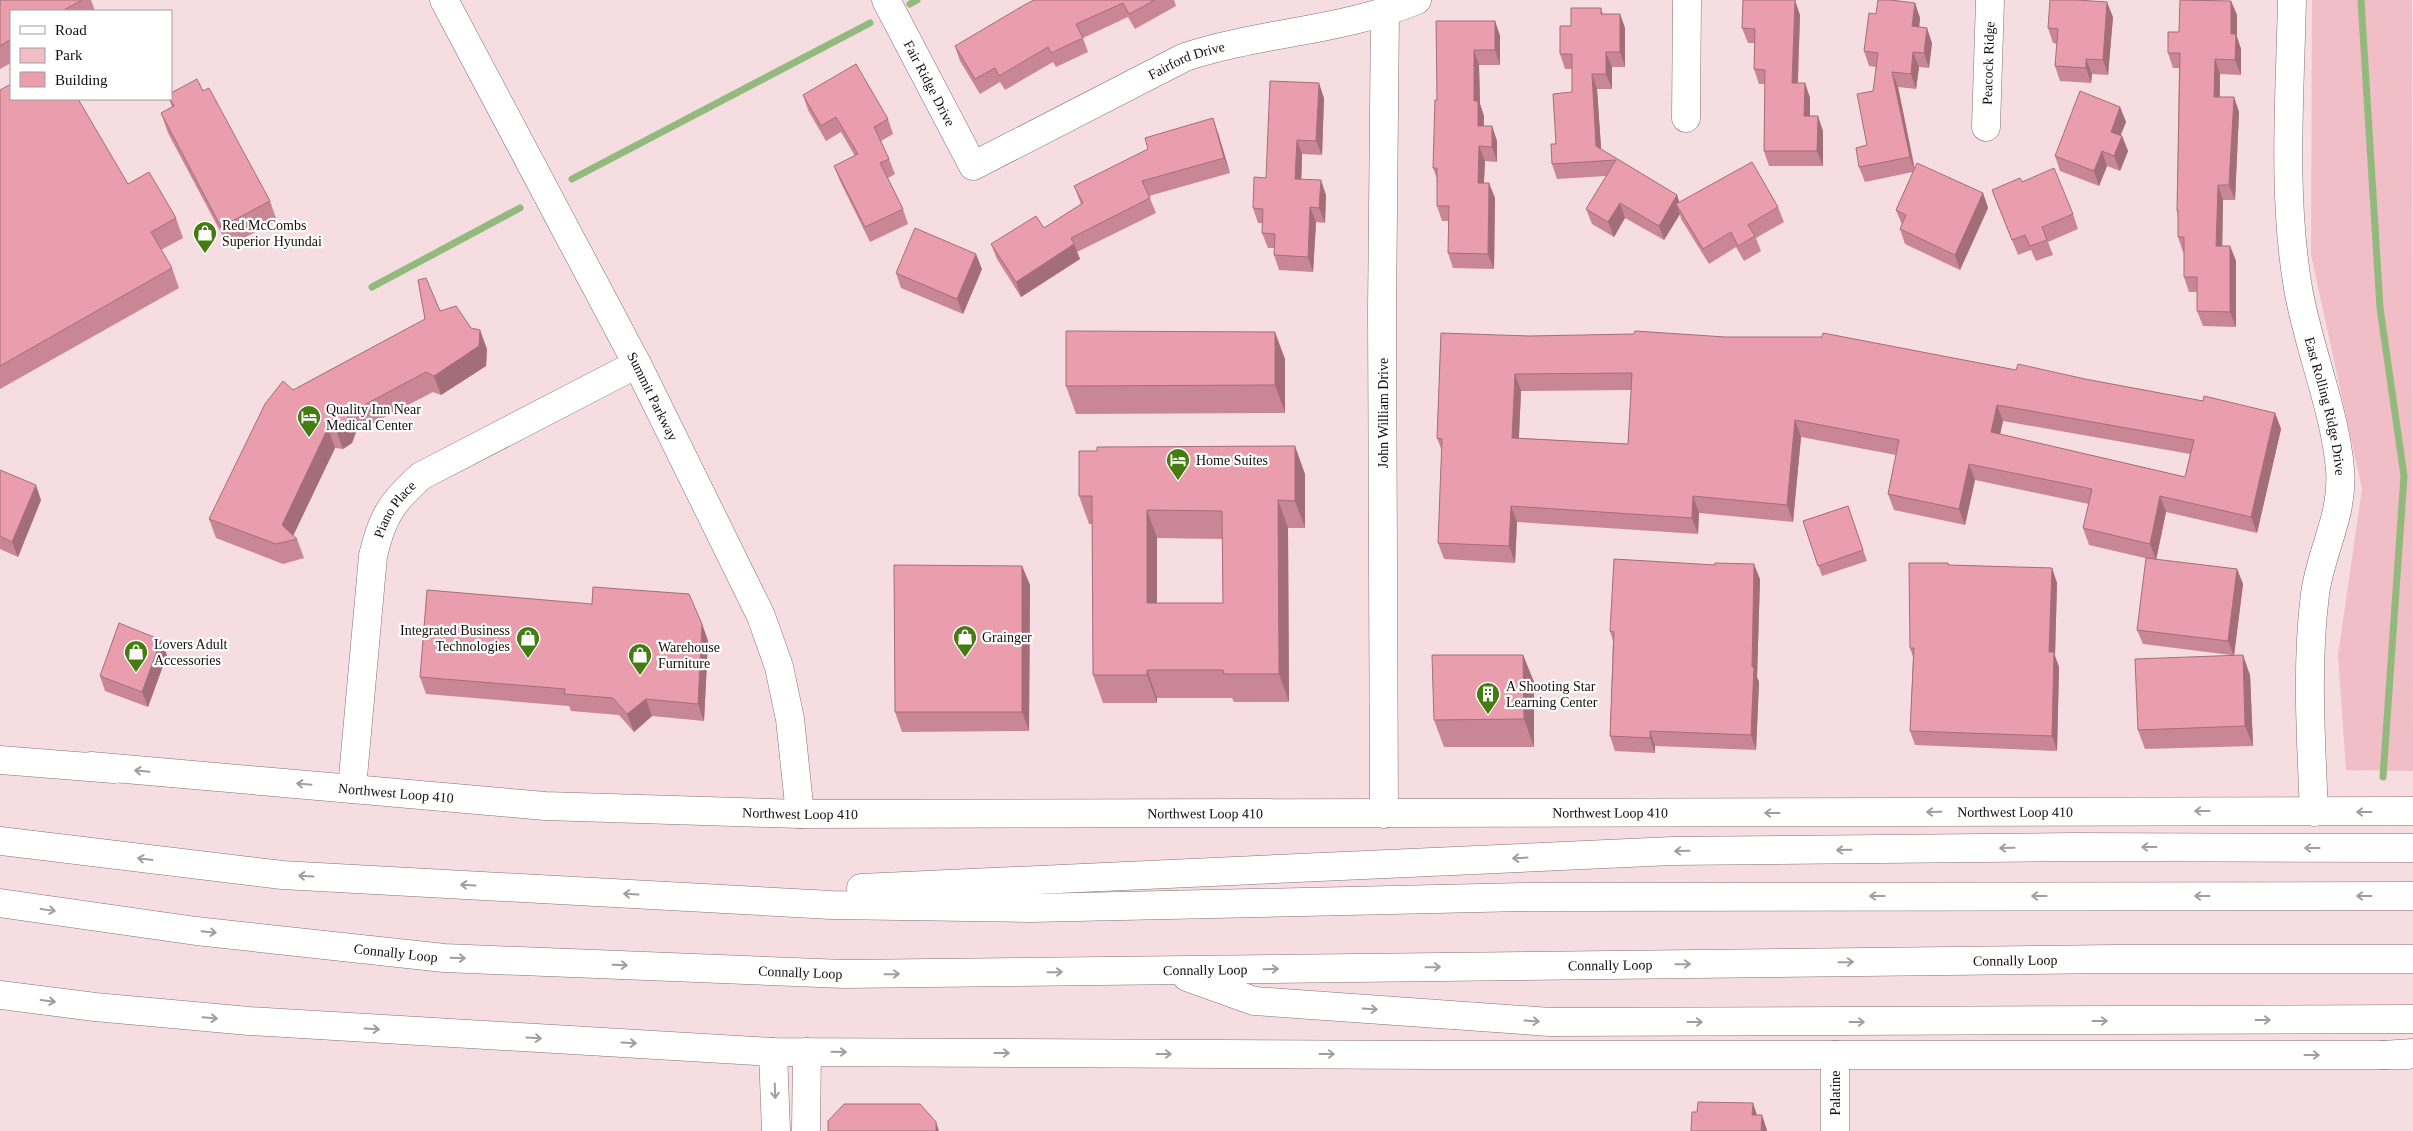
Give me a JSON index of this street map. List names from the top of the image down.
{
  "streets": {
    "main road": [
      "Fairford Drive",
      "Peacock Ridge",
      "Fair Ridge Drive",
      "Summit Parkway",
      "East Rolling Ridge Drive",
      "John William Drive",
      "Piano Place",
      "Northwest Loop 410",
      "Connally Loop",
      "Palatine"
    ]
  },
  "crossings": [
    ["Fairford Drive", "Fair Ridge Drive"],
    ["Fairford Drive", "John William Drive"],
    ["Summit Parkway", "Piano Place"],
    ["Summit Parkway", "Northwest Loop 410"],
    ["East Rolling Ridge Drive", "Northwest Loop 410"],
    ["John William Drive", "Northwest Loop 410"],
    ["Piano Place", "Northwest Loop 410"]
  ],
  "places": {
    "shop": [
      "Red McCombs Superior Hyundai",
      "Grainger",
      "Integrated Business Technologies",
      "Lovers Adult Accessories",
      "Warehouse Furniture"
    ],
    "hotel": ["Quality Inn Near Medical Center", "Home Suites"],
    "building": ["A Shooting Star Learning Center"]
  },
  "legend": ["Road", "Park", "Building"]
}
